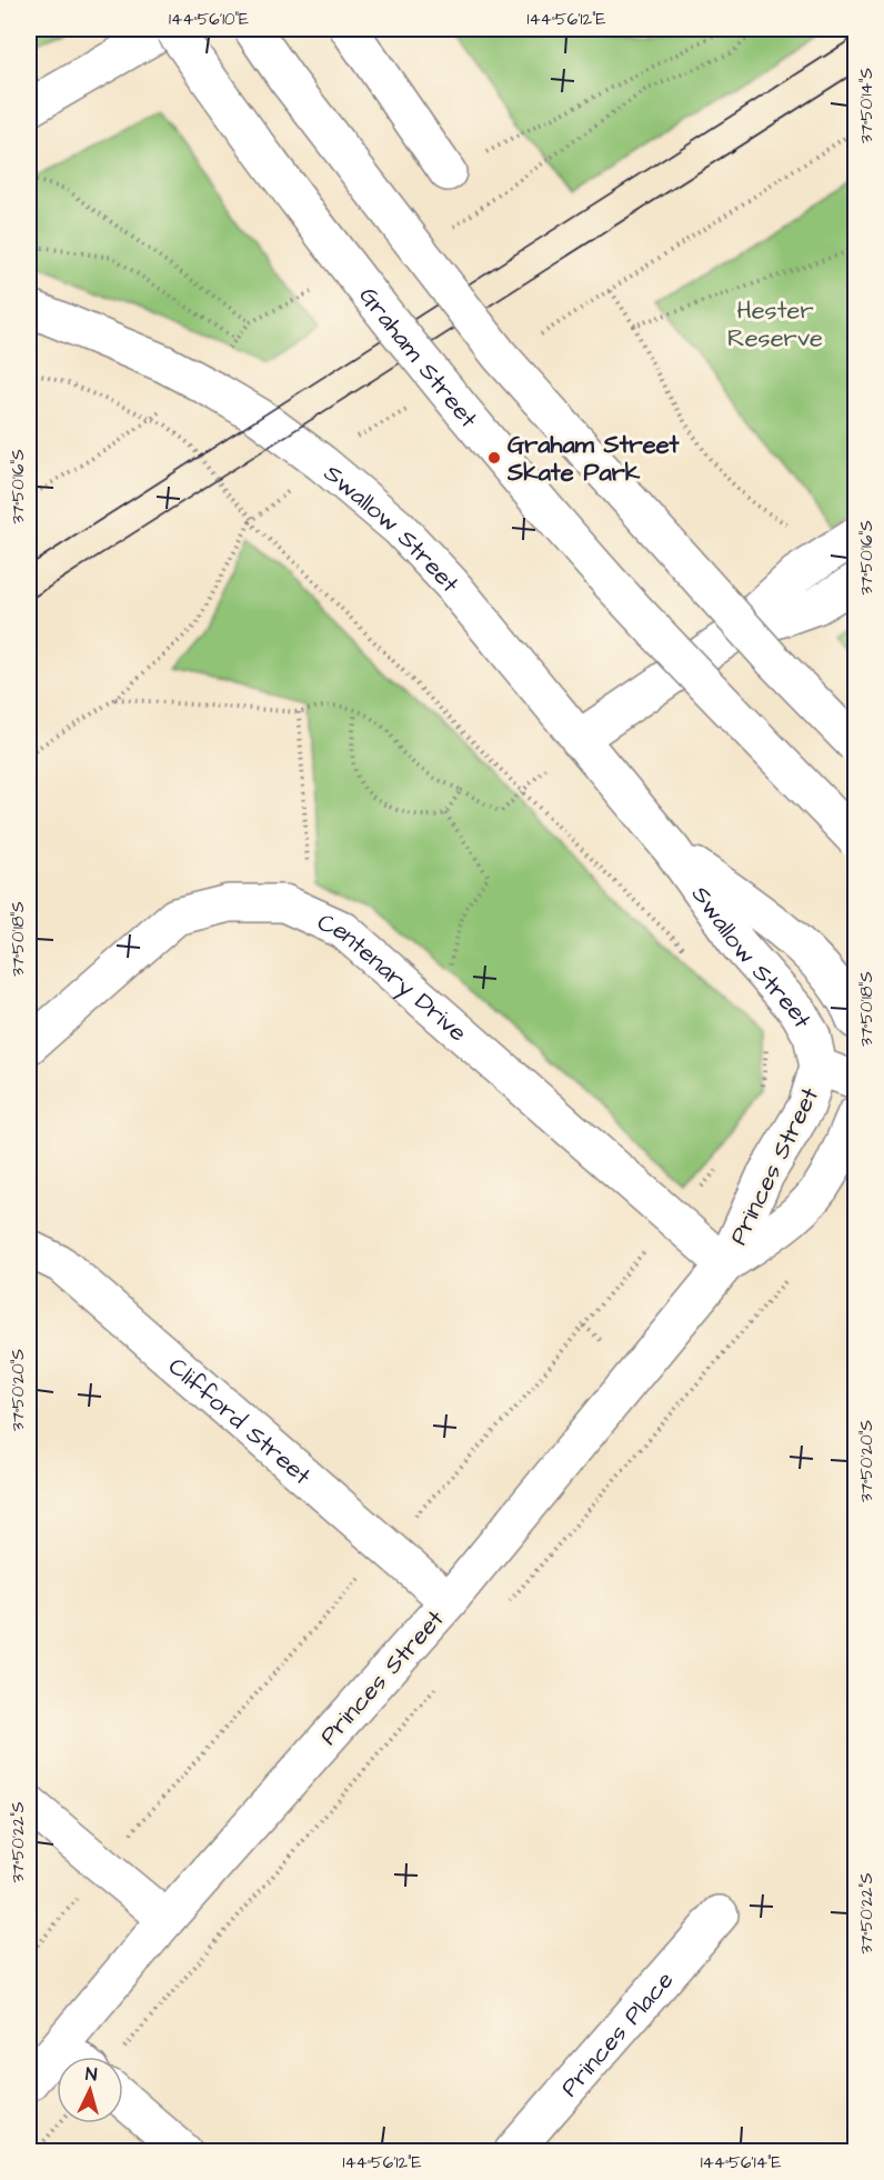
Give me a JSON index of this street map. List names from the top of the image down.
{
  "streets": {
    "street": [
      "Graham Street",
      "Swallow Street",
      "Centenary Drive",
      "Princes Street",
      "Clifford Street",
      "Princes Place"
    ]
  },
  "crossings": [
    ["Swallow Street", "Princes Street"],
    ["Centenary Drive", "Princes Street"],
    ["Princes Street", "Clifford Street"]
  ],
  "parks": ["Hester Reserve"],
  "places": ["Graham Street Skate Park"],
  "north": "top",
  "coordinates": [
    "144°56'10\"E",
    "144°56'12\"E",
    "37°50'14\"S",
    "37°50'16\"S",
    "37°50'18\"S",
    "37°50'20\"S",
    "37°50'22\"S",
    "144°56'14\"E"
  ]
}
